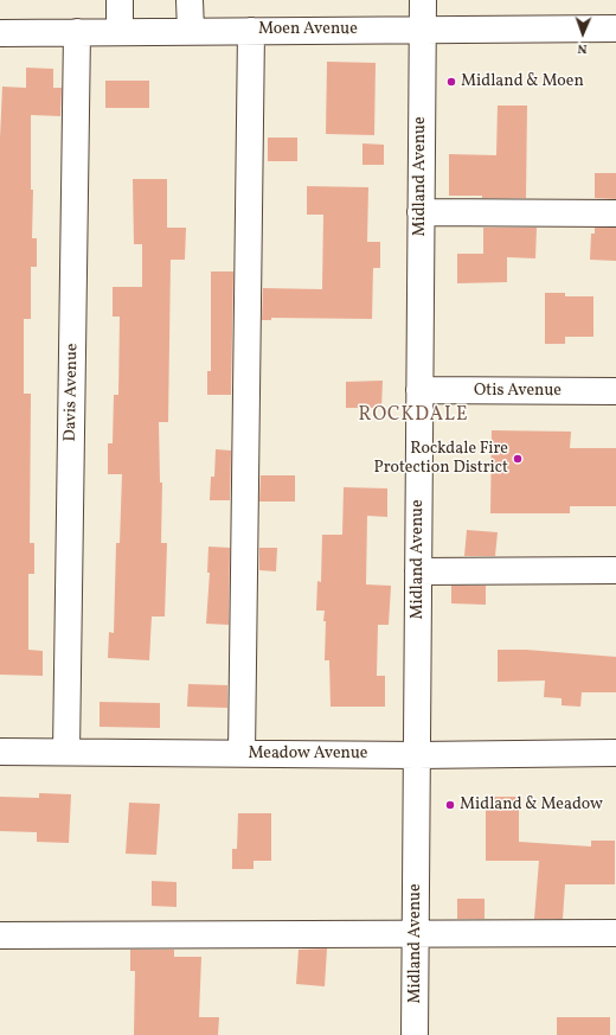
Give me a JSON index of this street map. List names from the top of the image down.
{
  "streets": {
    "street": [
      "Moen Avenue",
      "Midland Avenue",
      "Otis Avenue",
      "Davis Avenue",
      "Meadow Avenue"
    ]
  },
  "crossings": [
    ["Moen Avenue", "Midland Avenue"],
    ["Moen Avenue", "Davis Avenue"],
    ["Midland Avenue", "Otis Avenue"],
    ["Midland Avenue", "Meadow Avenue"],
    ["Davis Avenue", "Meadow Avenue"]
  ],
  "districts": ["ROCKDALE"],
  "places": ["Midland & Moen", "Rockdale Fire Protection District", "Midland & Meadow"],
  "north": "bottom"
}
